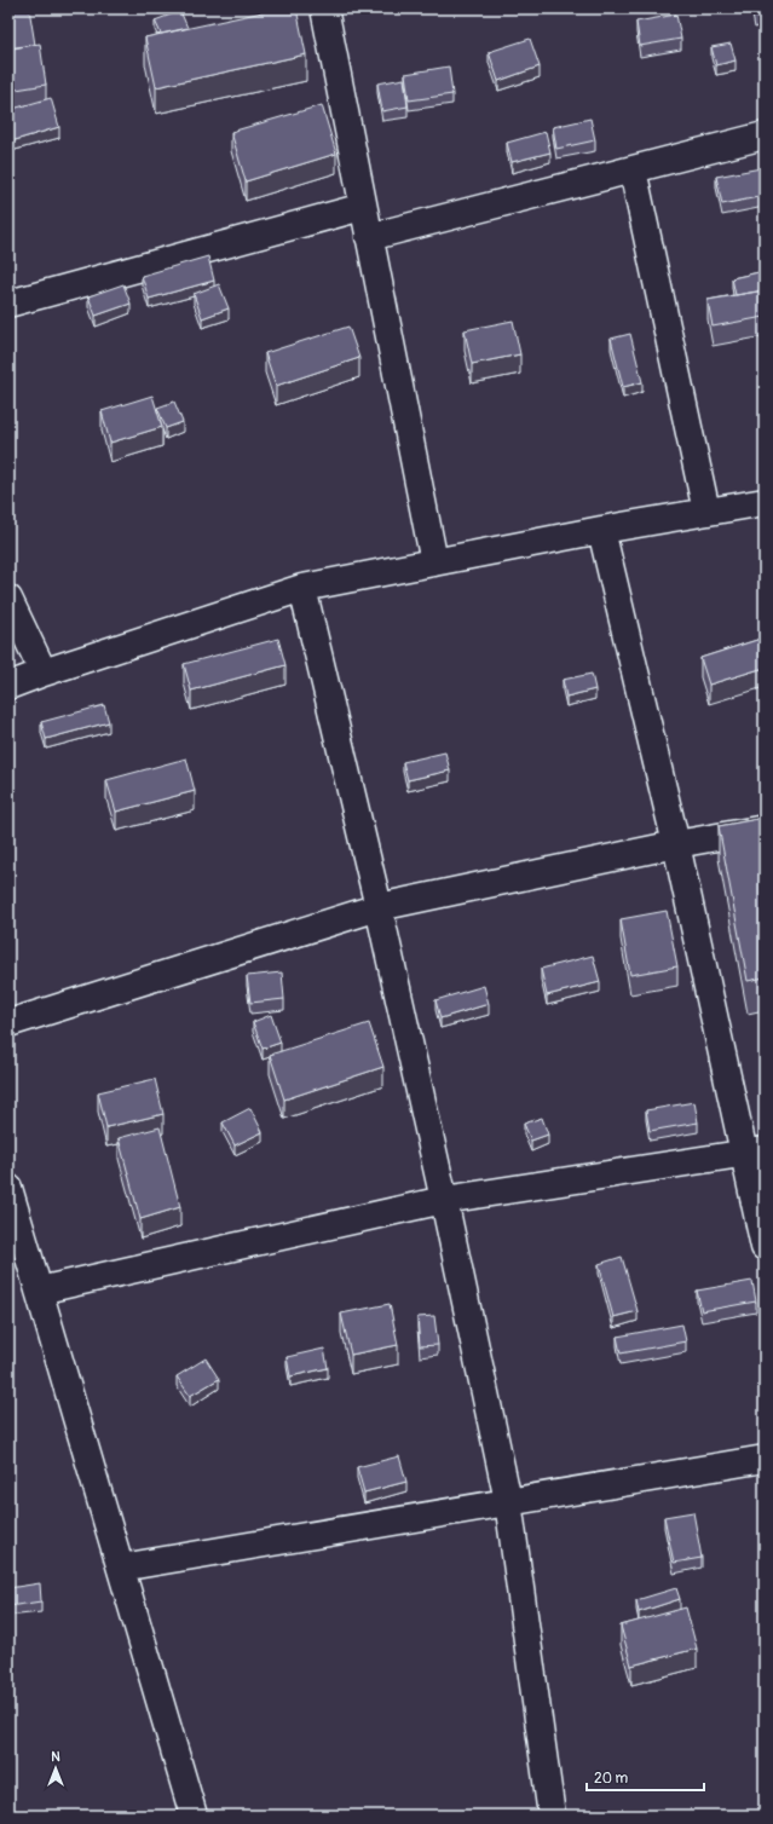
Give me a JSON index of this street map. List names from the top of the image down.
{
  "scale_bar": "20 m",
  "north": "top"
}
